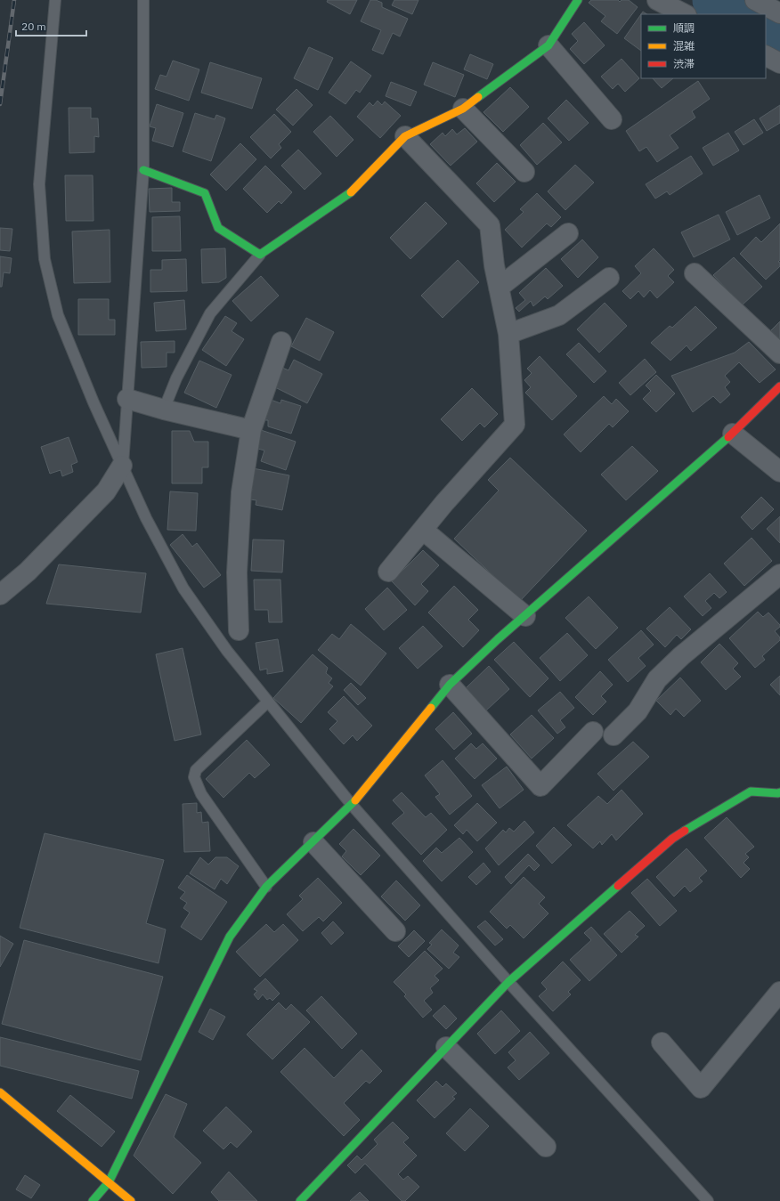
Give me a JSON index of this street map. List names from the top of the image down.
{
  "legend": ["順調", "混雑", "渋滞"],
  "scale_bar": "20 m"
}
